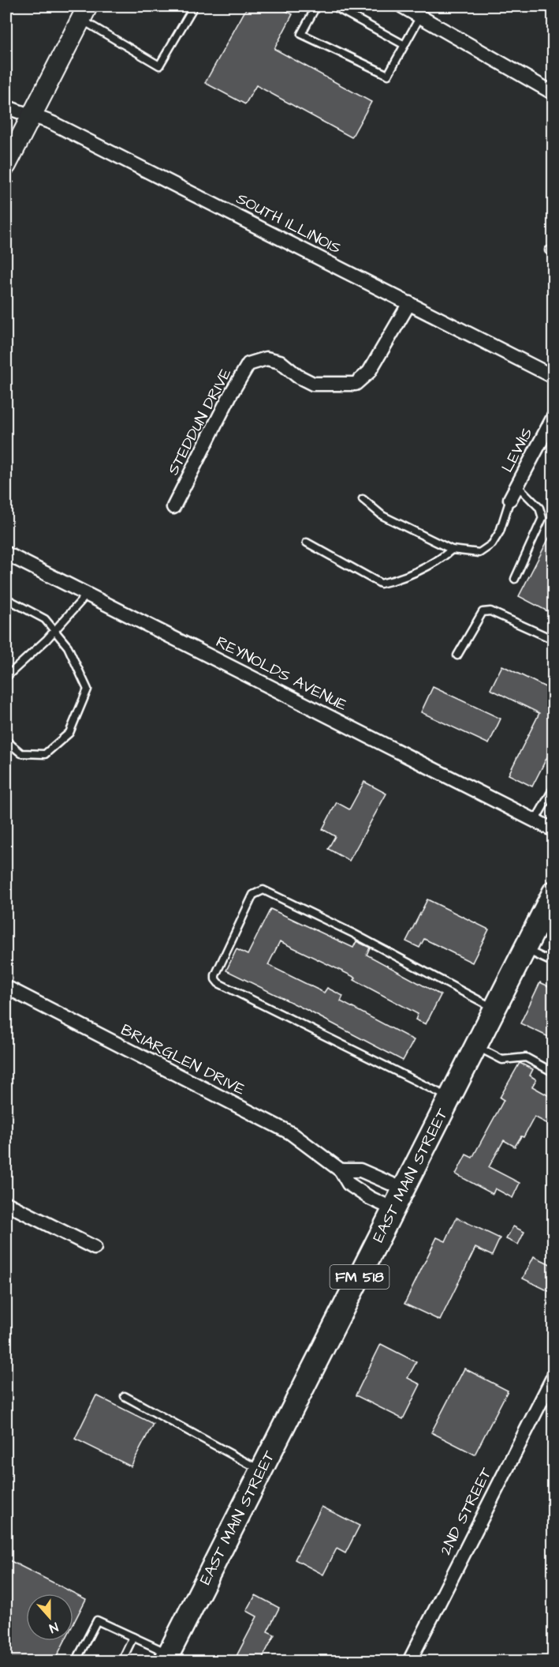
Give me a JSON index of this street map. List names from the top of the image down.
{
  "streets": {
    "main road": ["EAST MAIN STREET", "FM 518"],
    "street": [
      "SOUTH ILLINOIS",
      "STEDDUN DRIVE",
      "LEWIS",
      "REYNOLDS AVENUE",
      "BRIARGLEN DRIVE",
      "2ND STREET"
    ]
  },
  "crossings": [
    ["SOUTH ILLINOIS", "STEDDUN DRIVE"],
    ["BRIARGLEN DRIVE", "EAST MAIN STREET"]
  ],
  "north": "bottom"
}
